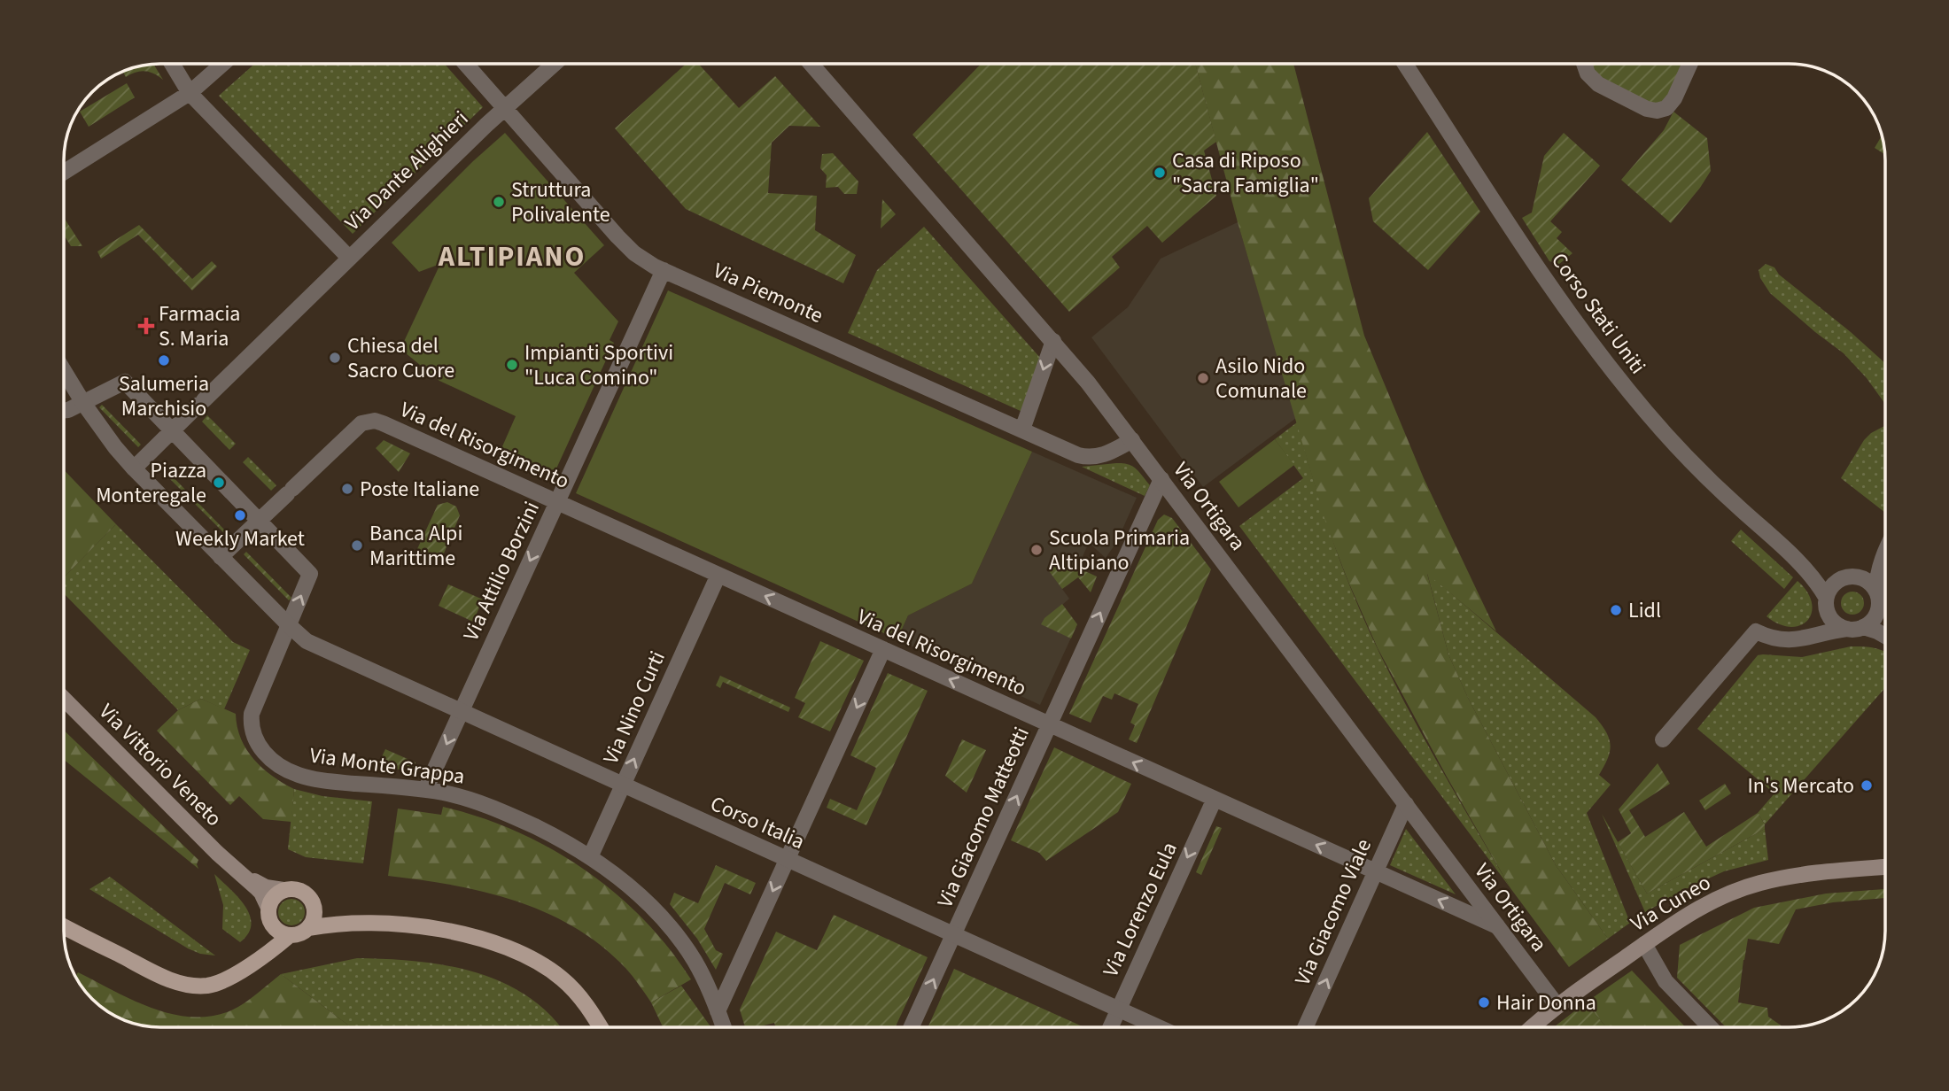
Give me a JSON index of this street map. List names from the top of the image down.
{
  "streets": {
    "main road": ["Via Vittorio Veneto", "Via Cuneo"],
    "street": [
      "Via Dante Alighieri",
      "Via Piemonte",
      "Corso Stati Uniti",
      "Via del Risorgimento",
      "Via Ortigara",
      "Via Attilio Borzini",
      "Via Nino Curti",
      "Via Monte Grappa",
      "Via Giacomo Matteotti",
      "Corso Italia",
      "Via Lorenzo Eula",
      "Via Giacomo Viale"
    ]
  },
  "crossings": [
    ["Via Dante Alighieri", "Via Piemonte"],
    ["Via Piemonte", "Via Ortigara"],
    ["Via Piemonte", "Via Attilio Borzini"],
    ["Via del Risorgimento", "Via Ortigara"],
    ["Via del Risorgimento", "Via Attilio Borzini"],
    ["Via del Risorgimento", "Via Nino Curti"],
    ["Via del Risorgimento", "Via Giacomo Matteotti"],
    ["Via del Risorgimento", "Via Lorenzo Eula"],
    ["Via del Risorgimento", "Via Giacomo Viale"],
    ["Via Ortigara", "Via Giacomo Matteotti"],
    ["Via Ortigara", "Via Cuneo"],
    ["Via Ortigara", "Via Giacomo Viale"],
    ["Via Attilio Borzini", "Via Monte Grappa"],
    ["Via Attilio Borzini", "Corso Italia"],
    ["Via Nino Curti", "Via Monte Grappa"],
    ["Via Nino Curti", "Corso Italia"],
    ["Via Monte Grappa", "Corso Italia"],
    ["Via Giacomo Matteotti", "Corso Italia"],
    ["Corso Italia", "Via Lorenzo Eula"]
  ],
  "one_way": [
    "Via del Risorgimento",
    "Via Attilio Borzini",
    "Via Nino Curti",
    "Via Giacomo Matteotti",
    "Via Lorenzo Eula",
    "Via Giacomo Viale"
  ],
  "districts": ["ALTIPIANO"],
  "places": {
    "other": [
      "Casa di Riposo \"Sacra Famiglia\"",
      "Struttura Polivalente",
      "Chiesa del Sacro Cuore",
      "Salumeria Marchisio",
      "Impianti Sportivi \"Luca Comino\"",
      "Asilo Nido Comunale",
      "Piazza Monteregale",
      "Poste Italiane",
      "Weekly Market",
      "Banca Alpi Marittime",
      "Scuola Primaria Altipiano",
      "Lidl",
      "In's Mercato",
      "Hair Donna"
    ],
    "health": ["Farmacia S. Maria"]
  }
}
